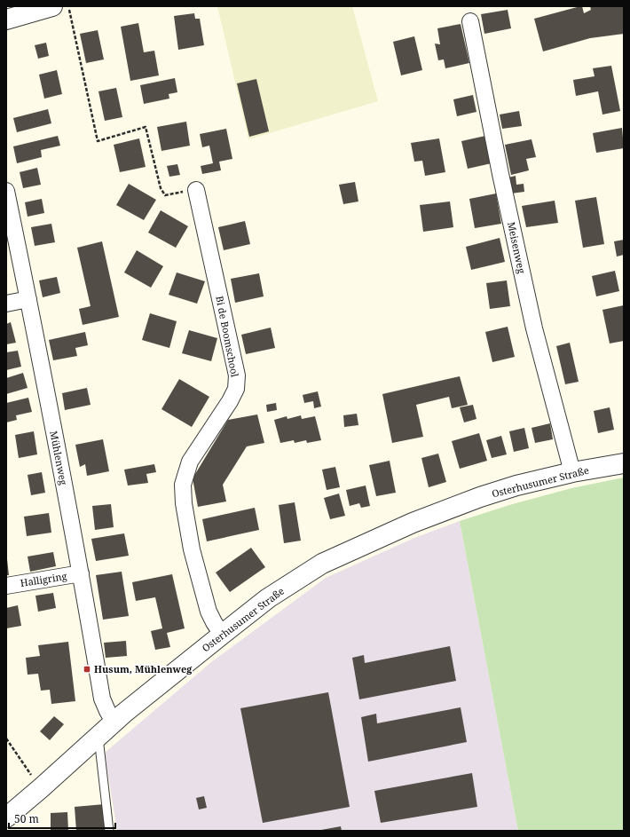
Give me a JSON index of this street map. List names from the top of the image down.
{
  "streets": {
    "street": [
      "Meisenweg",
      "Bi de Boomschool",
      "Mühlenweg",
      "Osterhusumer Straße",
      "Halligring"
    ]
  },
  "crossings": [
    ["Meisenweg", "Osterhusumer Straße"],
    ["Bi de Boomschool", "Osterhusumer Straße"],
    ["Mühlenweg", "Osterhusumer Straße"],
    ["Mühlenweg", "Halligring"]
  ],
  "places": {
    "transit": ["Husum, Mühlenweg"]
  },
  "scale_bar": "50 m"
}
